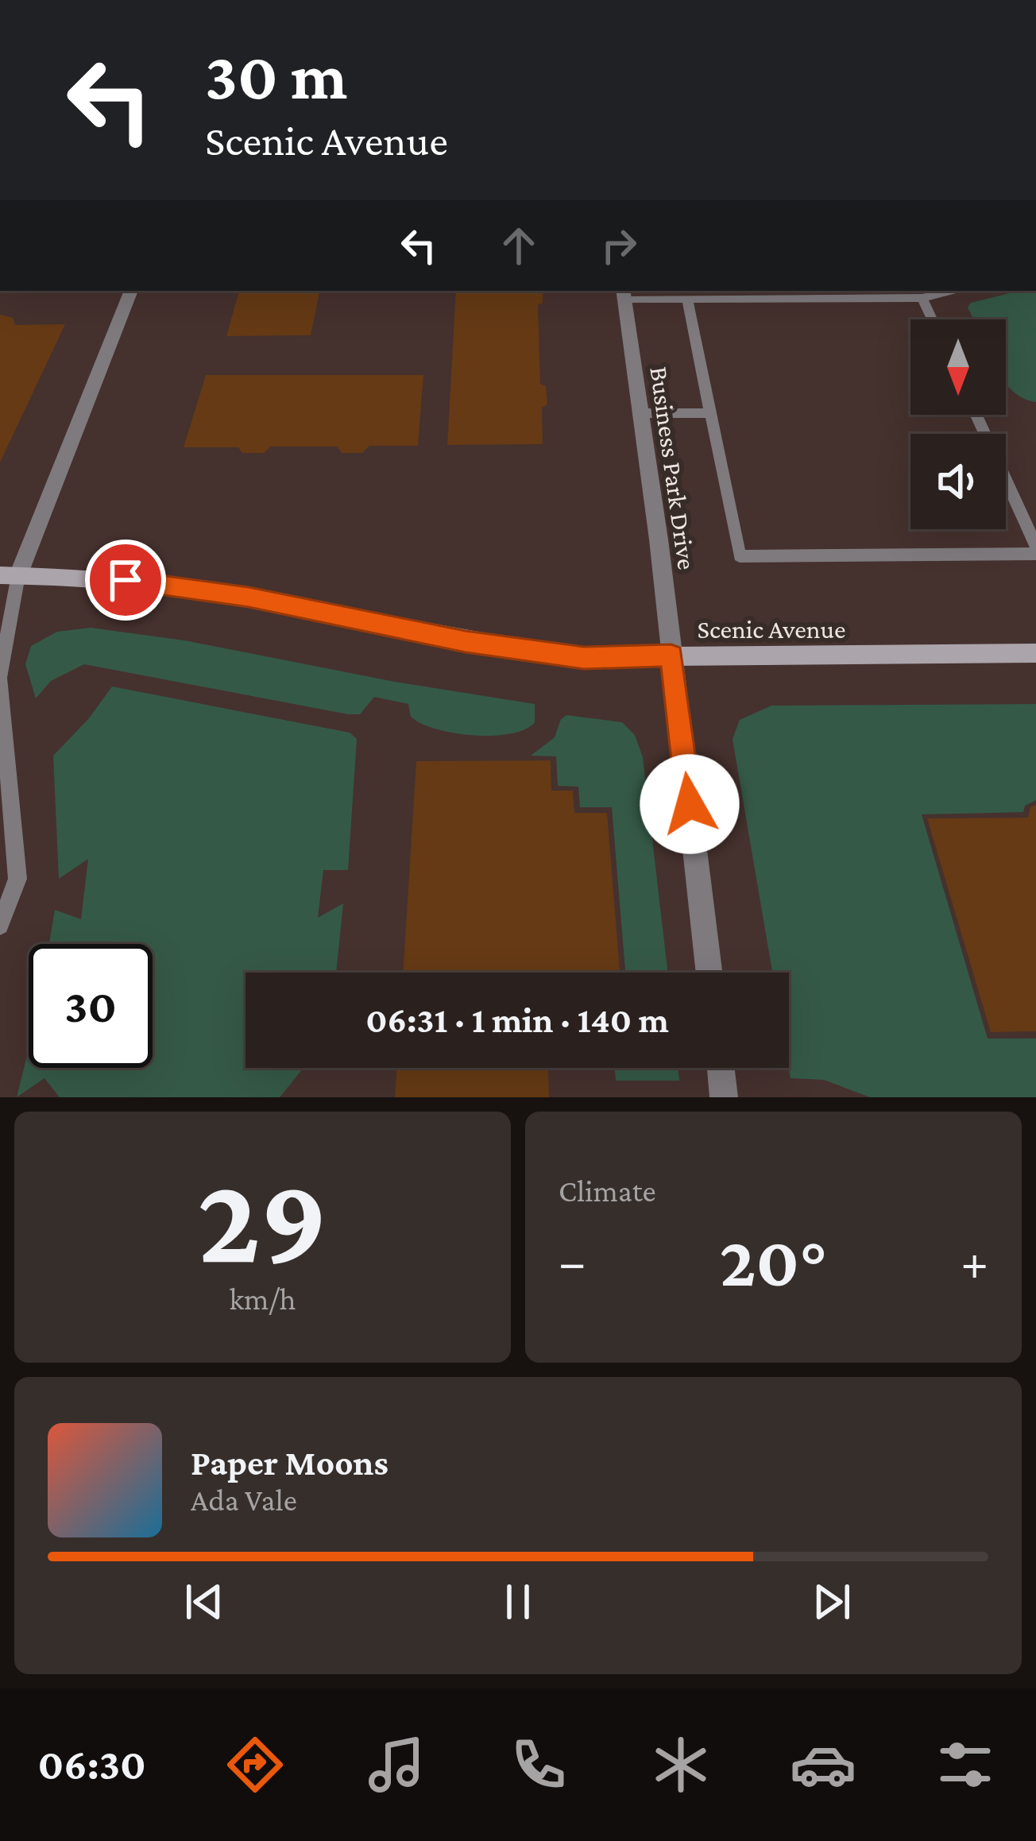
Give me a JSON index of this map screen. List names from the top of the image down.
{
  "streets": {
    "street": ["Business Park Drive", "Scenic Avenue"]
  },
  "crossings": [
    ["Business Park Drive", "Scenic Avenue"]
  ],
  "north": "bottom",
  "page": {
    "turn": ["30 m", "Scenic Avenue"],
    "limit": "30",
    "trip": "06:31 · 1 min · 140 m",
    "tile": [
      ["29", "km/h"],
      "Climate"
    ],
    "heat": ["−", "20°", "+"],
    "song": ["Paper Moons", "Ada Vale"],
    "tabs": "06:30"
  }
}
